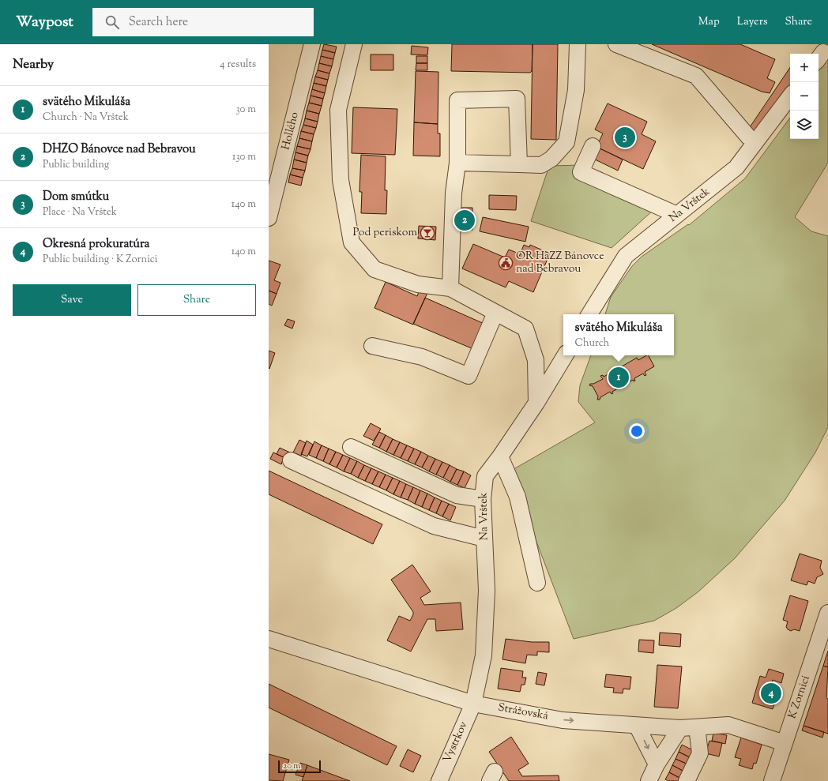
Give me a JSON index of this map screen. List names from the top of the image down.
{
  "streets": {
    "street": [
      "Hollého",
      "Na Vrštek",
      "K Zornici",
      "Strážovská",
      "Vystrkov"
    ]
  },
  "crossings": [
    ["Na Vrštek", "Strážovská"],
    ["Na Vrštek", "Vystrkov"],
    ["K Zornici", "Strážovská"],
    ["Strážovská", "Vystrkov"]
  ],
  "places": {
    "bar": ["Pod periskom"],
    "public building": ["OR HaZZ Bánovce nad Bebravou"]
  },
  "scale_bar": "20 m",
  "page": {
    "header": "Waypost",
    "search": "Search here",
    "nav": ["Map", "Layers", "Share"],
    "heading": ["Nearby", "4 results"],
    "map_buttons": ["+", "−"],
    "list": [
      {
        "mark": "1",
        "name": "svätého Mikuláša",
        "note": "Church · Na Vrštek",
        "value": "30 m"
      },
      {
        "mark": "2",
        "name": "DHZO Bánovce nad Bebravou",
        "note": "Public building",
        "value": "130 m"
      },
      {
        "mark": "3",
        "name": "Dom smútku",
        "note": "Place · Na Vrštek",
        "value": "140 m"
      },
      {
        "mark": "4",
        "name": "Okresná prokuratúra",
        "note": "Public building · K Zornici",
        "value": "140 m"
      }
    ],
    "pins": [
      "3",
      "2",
      "1",
      "4"
    ],
    "buttons": ["Save", "Share"],
    "popup": ["svätého Mikuláša", "Church"],
    "scale": "20 m"
  }
}
